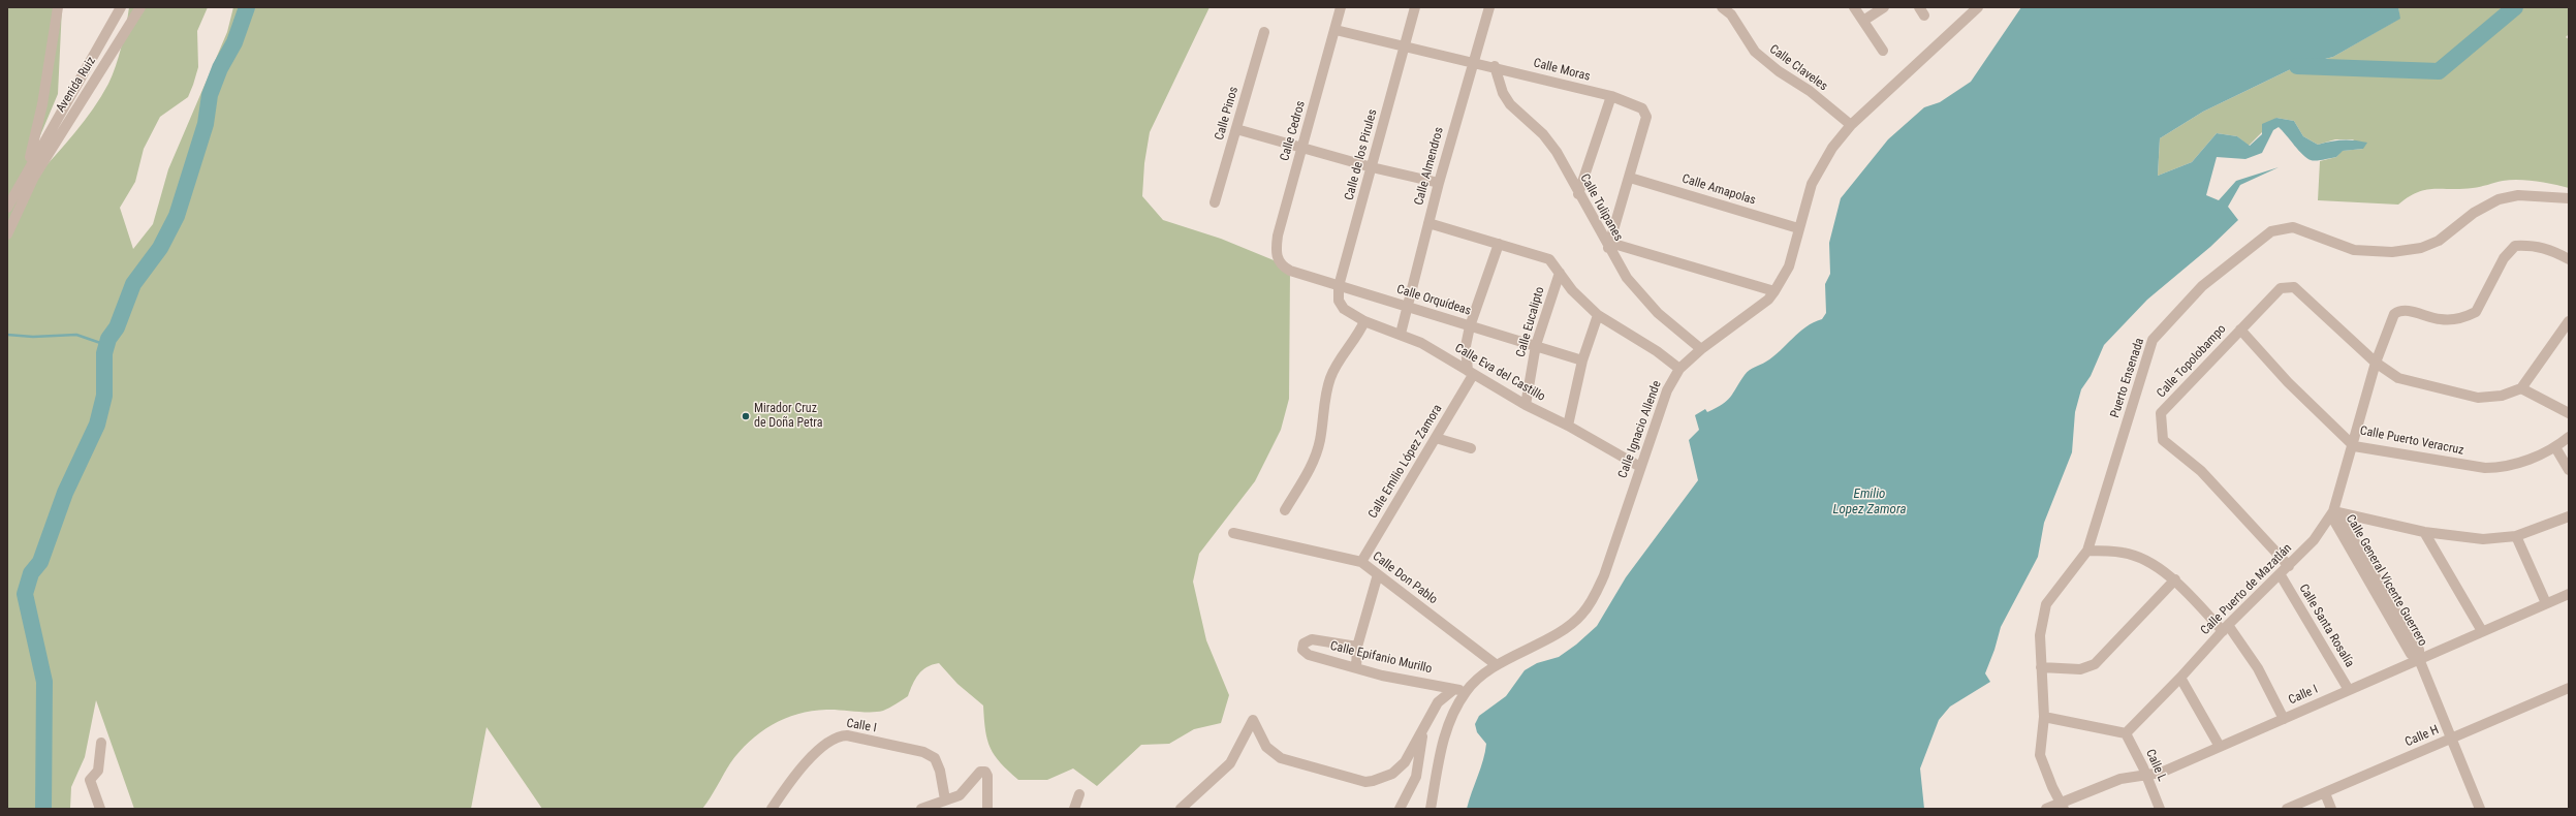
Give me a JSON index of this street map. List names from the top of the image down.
{
  "streets": {
    "street": [
      "Calle Claveles",
      "Calle Moras",
      "Avenida Ruiz",
      "Calle Pinos",
      "Calle Cedros",
      "Calle de los Pirules",
      "Calle Almendros",
      "Calle Amapolas",
      "Calle Tulipanes",
      "Calle Orquídeas",
      "Calle Eucalipto",
      "Calle Topolobampo",
      "Calle Eva del Castillo",
      "Puerto Ensenada",
      "Calle Ignacio Allende",
      "Calle Puerto Veracruz",
      "Calle Emilio López Zamora",
      "Calle Don Pablo",
      "Calle General Vicente Guerrero",
      "Calle Puerto de Mazatlán",
      "Calle Santa Rosalía",
      "Calle Epifanio Murillo",
      "Calle I",
      "Calle H",
      "Calle L"
    ]
  },
  "crossings": [
    ["Calle Claveles", "Calle Ignacio Allende"],
    ["Calle Moras", "Calle Cedros"],
    ["Calle Moras", "Calle de los Pirules"],
    ["Calle Moras", "Calle Almendros"],
    ["Calle Moras", "Calle Amapolas"],
    ["Calle Moras", "Calle Tulipanes"],
    ["Calle Cedros", "Calle Orquídeas"],
    ["Calle de los Pirules", "Calle Orquídeas"],
    ["Calle de los Pirules", "Calle Eva del Castillo"],
    ["Calle Almendros", "Calle Orquídeas"],
    ["Calle Almendros", "Calle Eva del Castillo"],
    ["Calle Amapolas", "Calle Ignacio Allende"],
    ["Calle Tulipanes", "Calle Ignacio Allende"],
    ["Calle Orquídeas", "Calle Eucalipto"],
    ["Calle Eucalipto", "Calle Eva del Castillo"],
    ["Calle Topolobampo", "Calle Puerto Veracruz"],
    ["Calle Topolobampo", "Calle Puerto de Mazatlán"],
    ["Calle Eva del Castillo", "Calle Ignacio Allende"],
    ["Calle Eva del Castillo", "Calle Emilio López Zamora"],
    ["Puerto Ensenada", "Calle I"],
    ["Calle Ignacio Allende", "Calle Don Pablo"],
    ["Calle Ignacio Allende", "Calle Epifanio Murillo"],
    ["Calle Puerto Veracruz", "Calle Puerto de Mazatlán"],
    ["Calle Emilio López Zamora", "Calle Don Pablo"],
    ["Calle General Vicente Guerrero", "Calle Puerto de Mazatlán"],
    ["Calle General Vicente Guerrero", "Calle I"],
    ["Calle General Vicente Guerrero", "Calle H"],
    ["Calle Puerto de Mazatlán", "Calle Santa Rosalía"],
    ["Calle Puerto de Mazatlán", "Calle L"],
    ["Calle Santa Rosalía", "Calle I"],
    ["Calle I", "Calle L"]
  ],
  "water": ["Emilio Lopez Zamora"],
  "places": ["Mirador Cruz de Doña Petra"]
}
